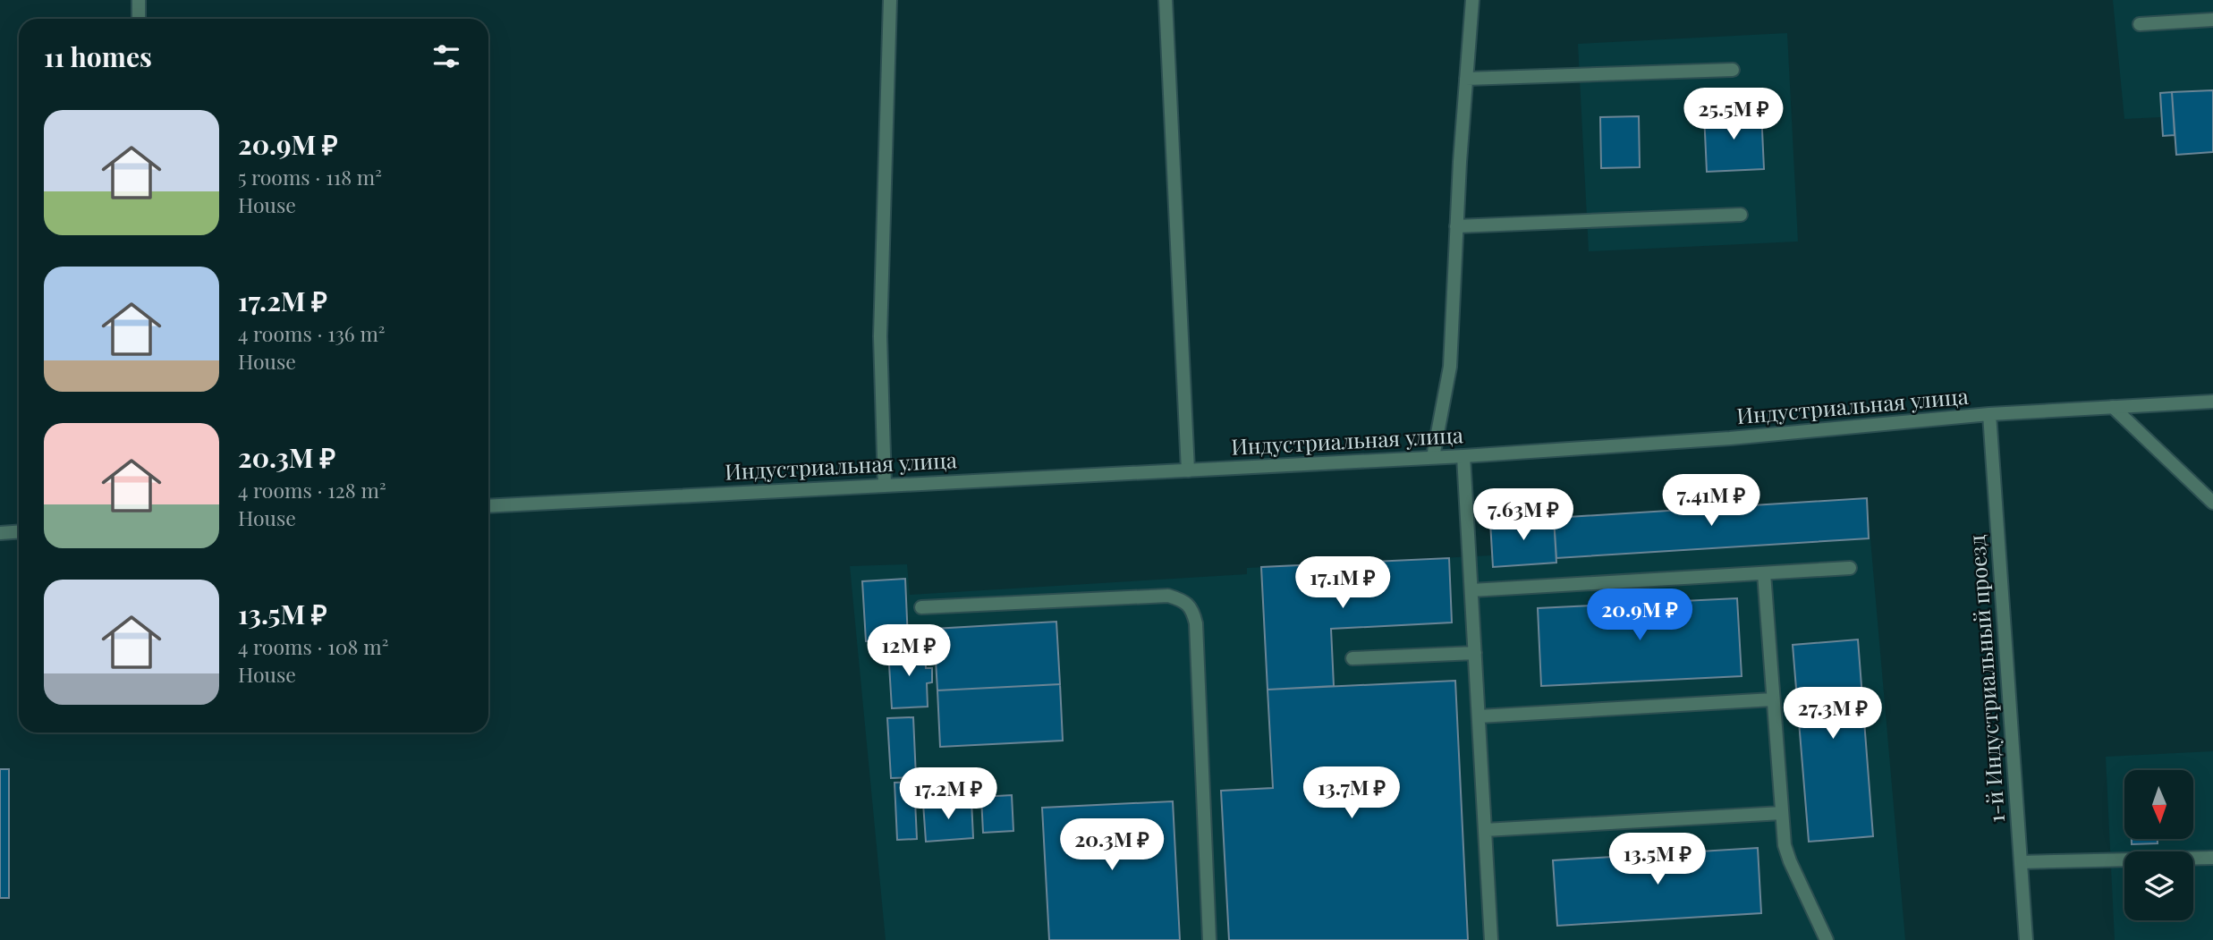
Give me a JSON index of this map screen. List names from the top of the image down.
{
  "streets": {
    "street": ["Индустриальная улица", "1-й Индустриальный проезд"]
  },
  "crossings": [
    ["Индустриальная улица", "1-й Индустриальный проезд"]
  ],
  "north": "bottom",
  "page": {
    "heading": "11 homes",
    "price": [
      "25.5M ₽",
      "7.41M ₽",
      "7.63M ₽",
      "17.1M ₽",
      "20.9M ₽",
      "12M ₽",
      "27.3M ₽",
      "13.7M ₽",
      "17.2M ₽",
      "20.3M ₽",
      "13.5M ₽"
    ],
    "list": [
      {
        "name": "20.9M ₽",
        "note": "5 rooms · 118 m² · House"
      },
      {
        "name": "17.2M ₽",
        "note": "4 rooms · 136 m² · House"
      },
      {
        "name": "20.3M ₽",
        "note": "4 rooms · 128 m² · House"
      },
      {
        "name": "13.5M ₽",
        "note": "4 rooms · 108 m² · House"
      }
    ]
  }
}
